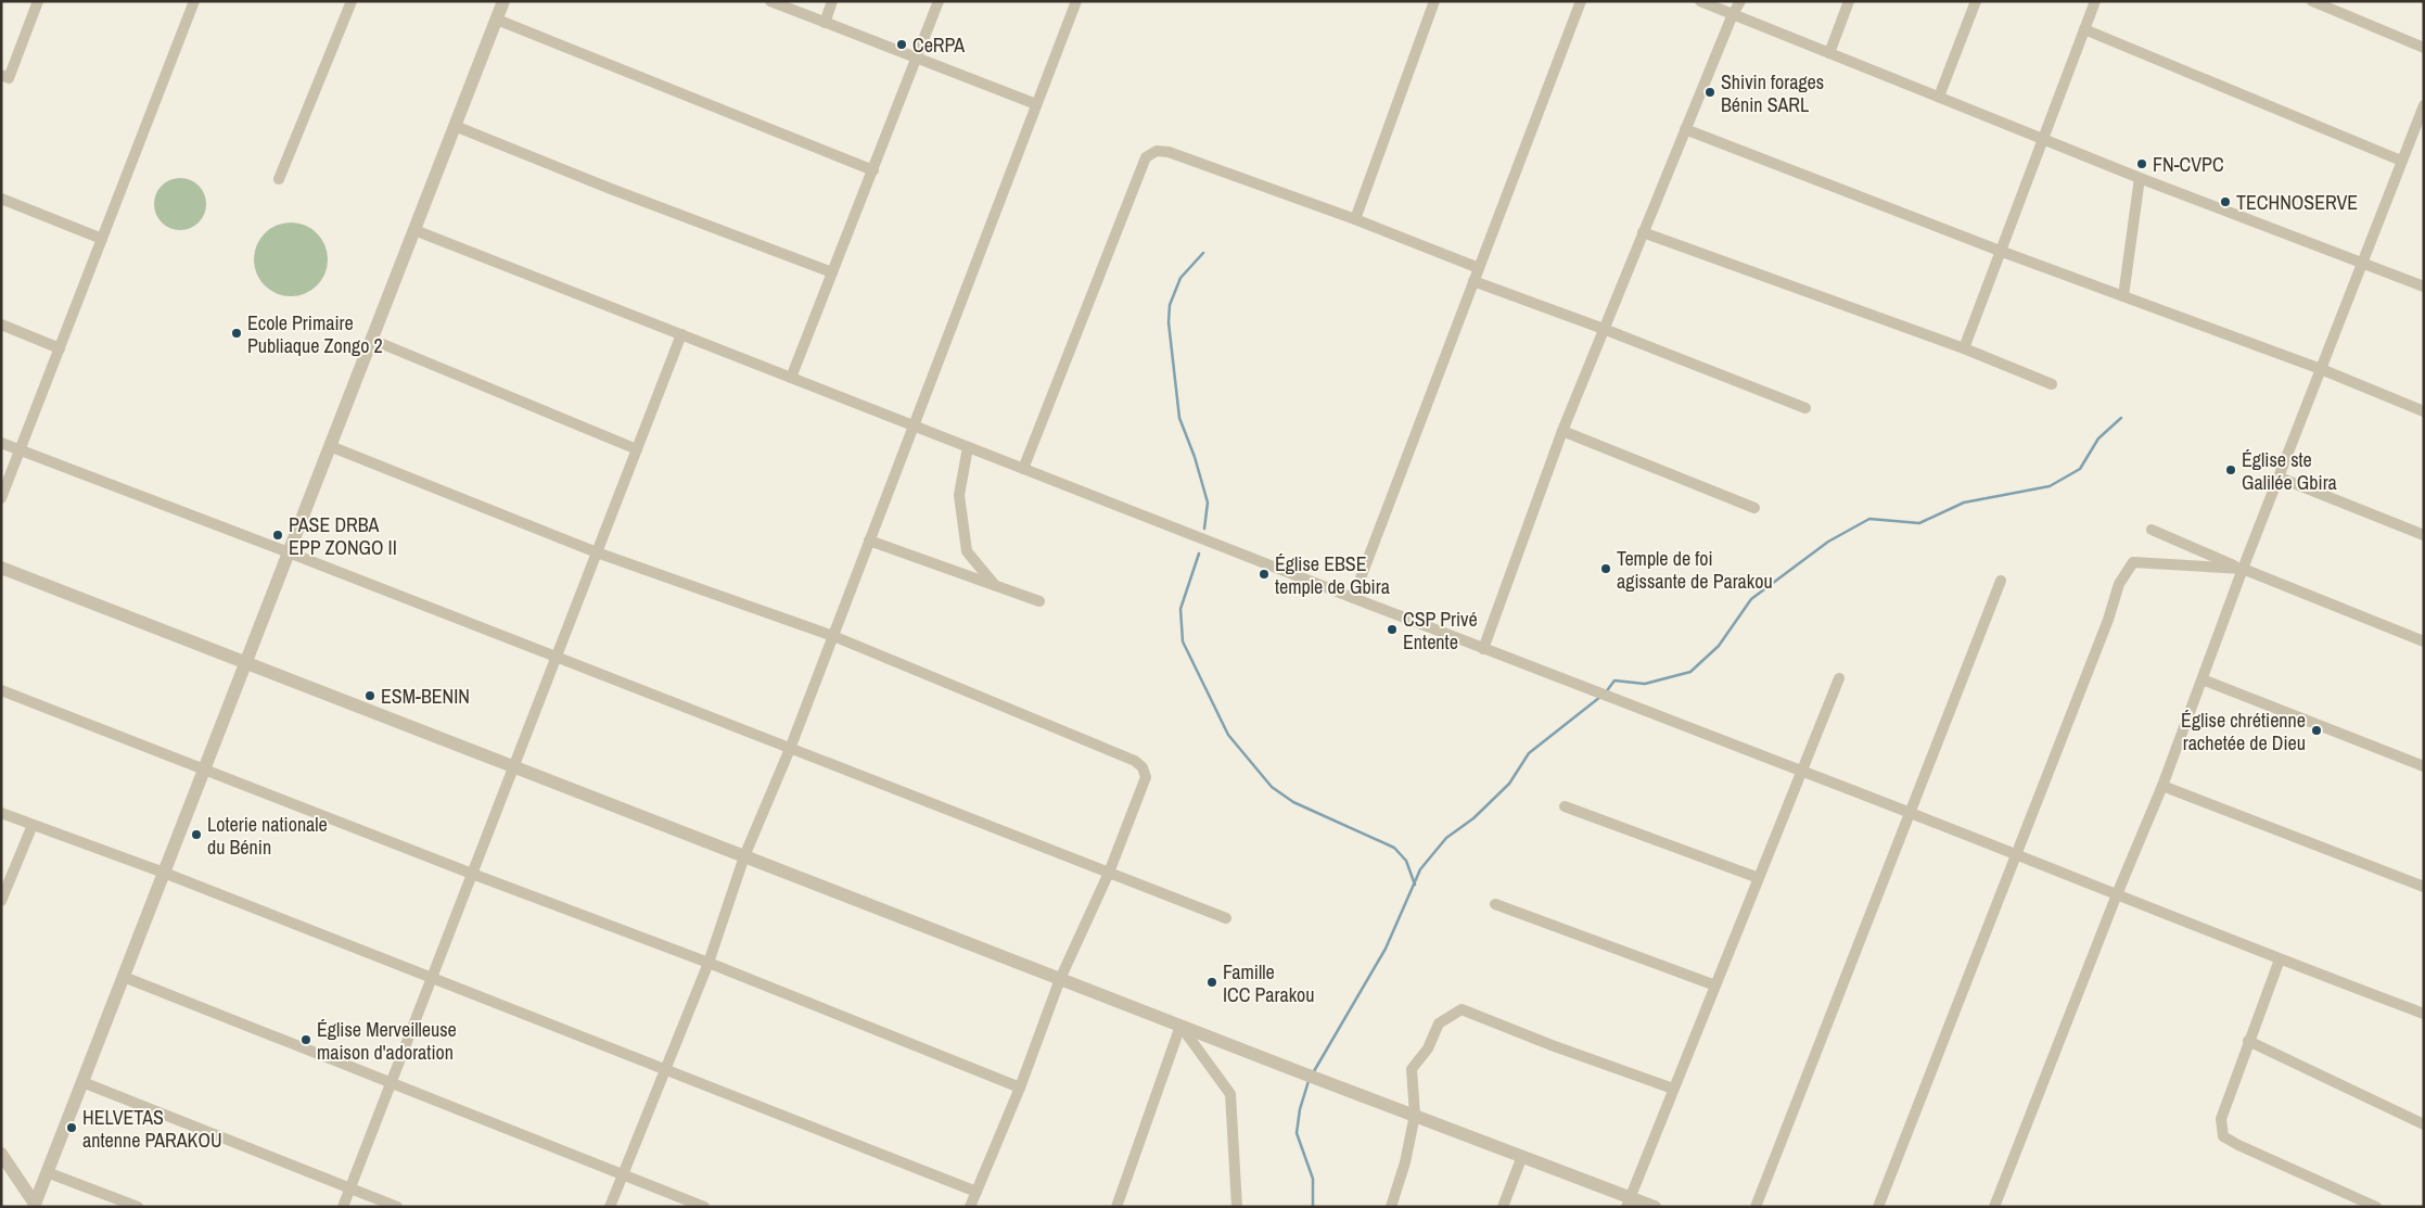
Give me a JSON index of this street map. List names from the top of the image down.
{
  "places": [
    "CeRPA",
    "Shivin forages Bénin SARL",
    "FN-CVPC",
    "TECHNOSERVE",
    "Ecole Primaire Publiaque Zongo 2",
    "Église ste Galilée Gbira",
    "PASE DRBA EPP ZONGO II",
    "Temple de foi agissante de Parakou",
    "Église EBSE temple de Gbira",
    "CSP Privé Entente",
    "ESM-BENIN",
    "Église chrétienne rachetée de Dieu",
    "Loterie nationale du Bénin",
    "Famille ICC Parakou",
    "Église Merveilleuse maison d'adoration",
    "HELVETAS antenne PARAKOU"
  ]
}
